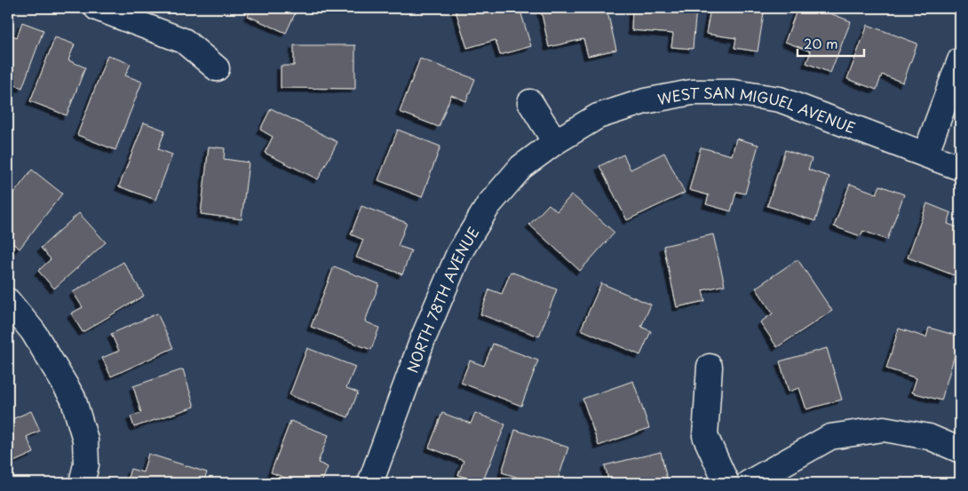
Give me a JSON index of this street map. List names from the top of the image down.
{
  "streets": {
    "street": ["WEST SAN MIGUEL AVENUE", "NORTH 78TH AVENUE"]
  },
  "crossings": [
    ["WEST SAN MIGUEL AVENUE", "NORTH 78TH AVENUE"]
  ],
  "scale_bar": "20 m"
}
